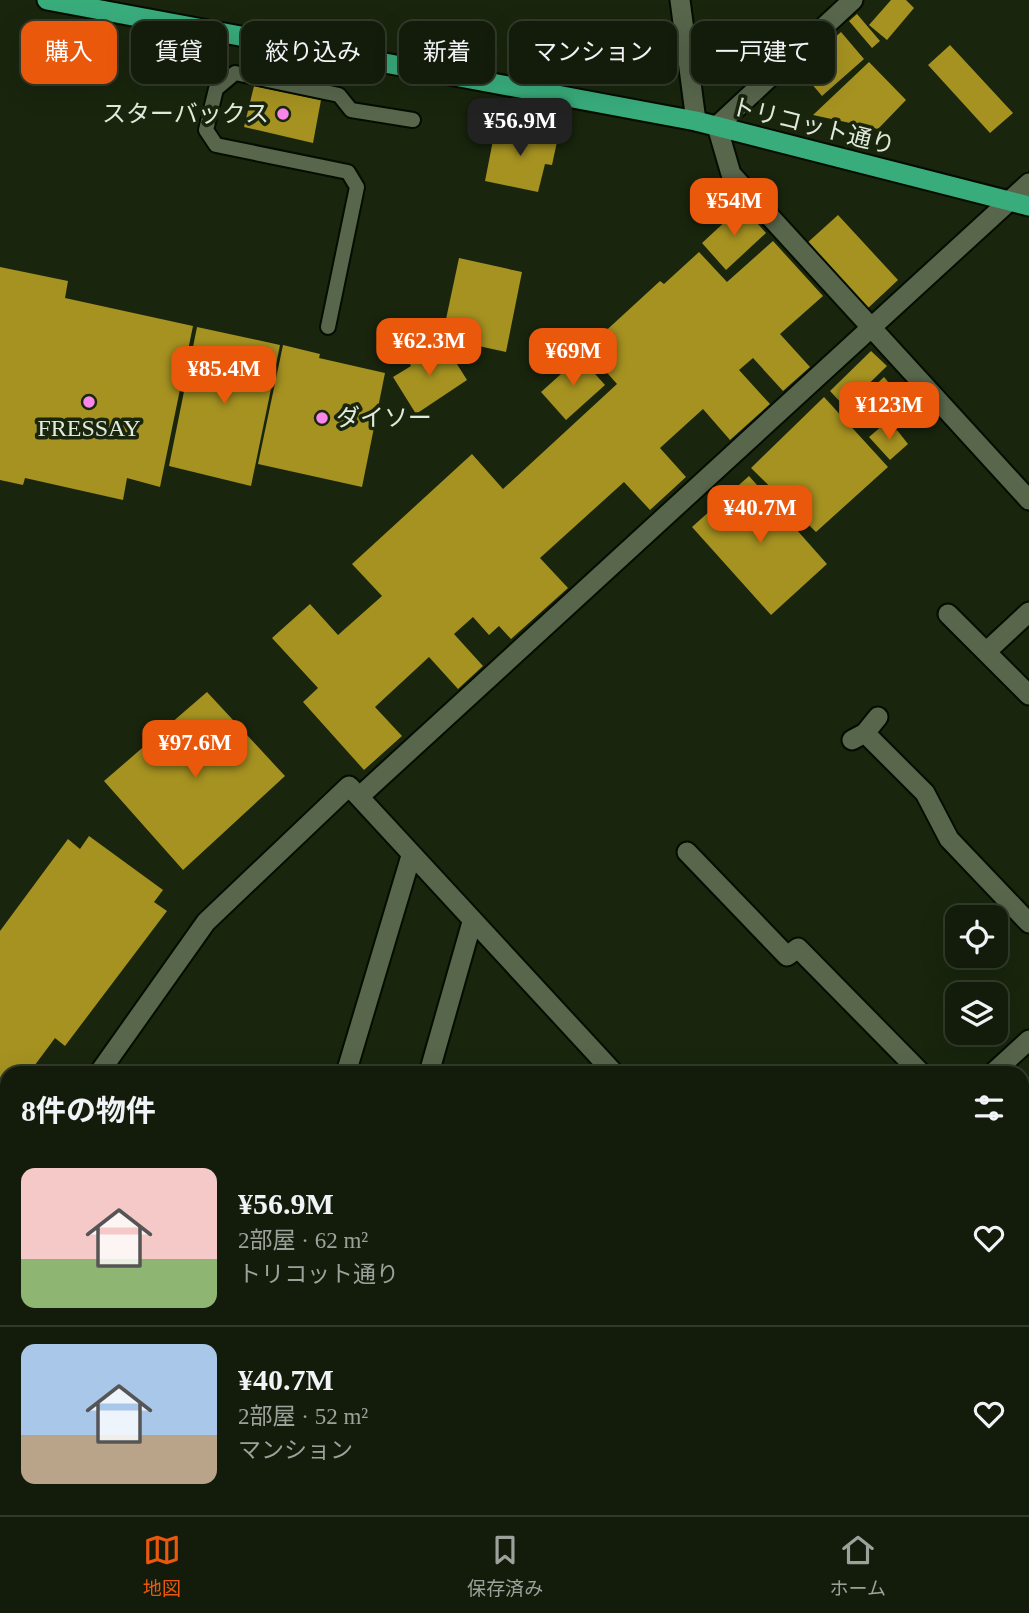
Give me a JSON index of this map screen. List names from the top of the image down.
{
  "streets": {
    "highway": ["トリコット通り"]
  },
  "places": ["スターバックス", "FRESSAY", "ダイソー"],
  "page": {
    "chip": [
      "購入",
      "賃貸",
      "絞り込み",
      "新着",
      "マンション",
      "一戸建て"
    ],
    "price": [
      "¥56.9M",
      "¥54M",
      "¥62.3M",
      "¥69M",
      "¥85.4M",
      "¥123M",
      "¥40.7M",
      "¥97.6M"
    ],
    "heading": "8件の物件",
    "list": [
      {
        "name": "¥56.9M",
        "note": "2部屋 · 62 m² · トリコット通り"
      },
      {
        "name": "¥40.7M",
        "note": "2部屋 · 52 m² · マンション"
      }
    ],
    "tabs": ["地図", "保存済み", "ホーム"]
  }
}
